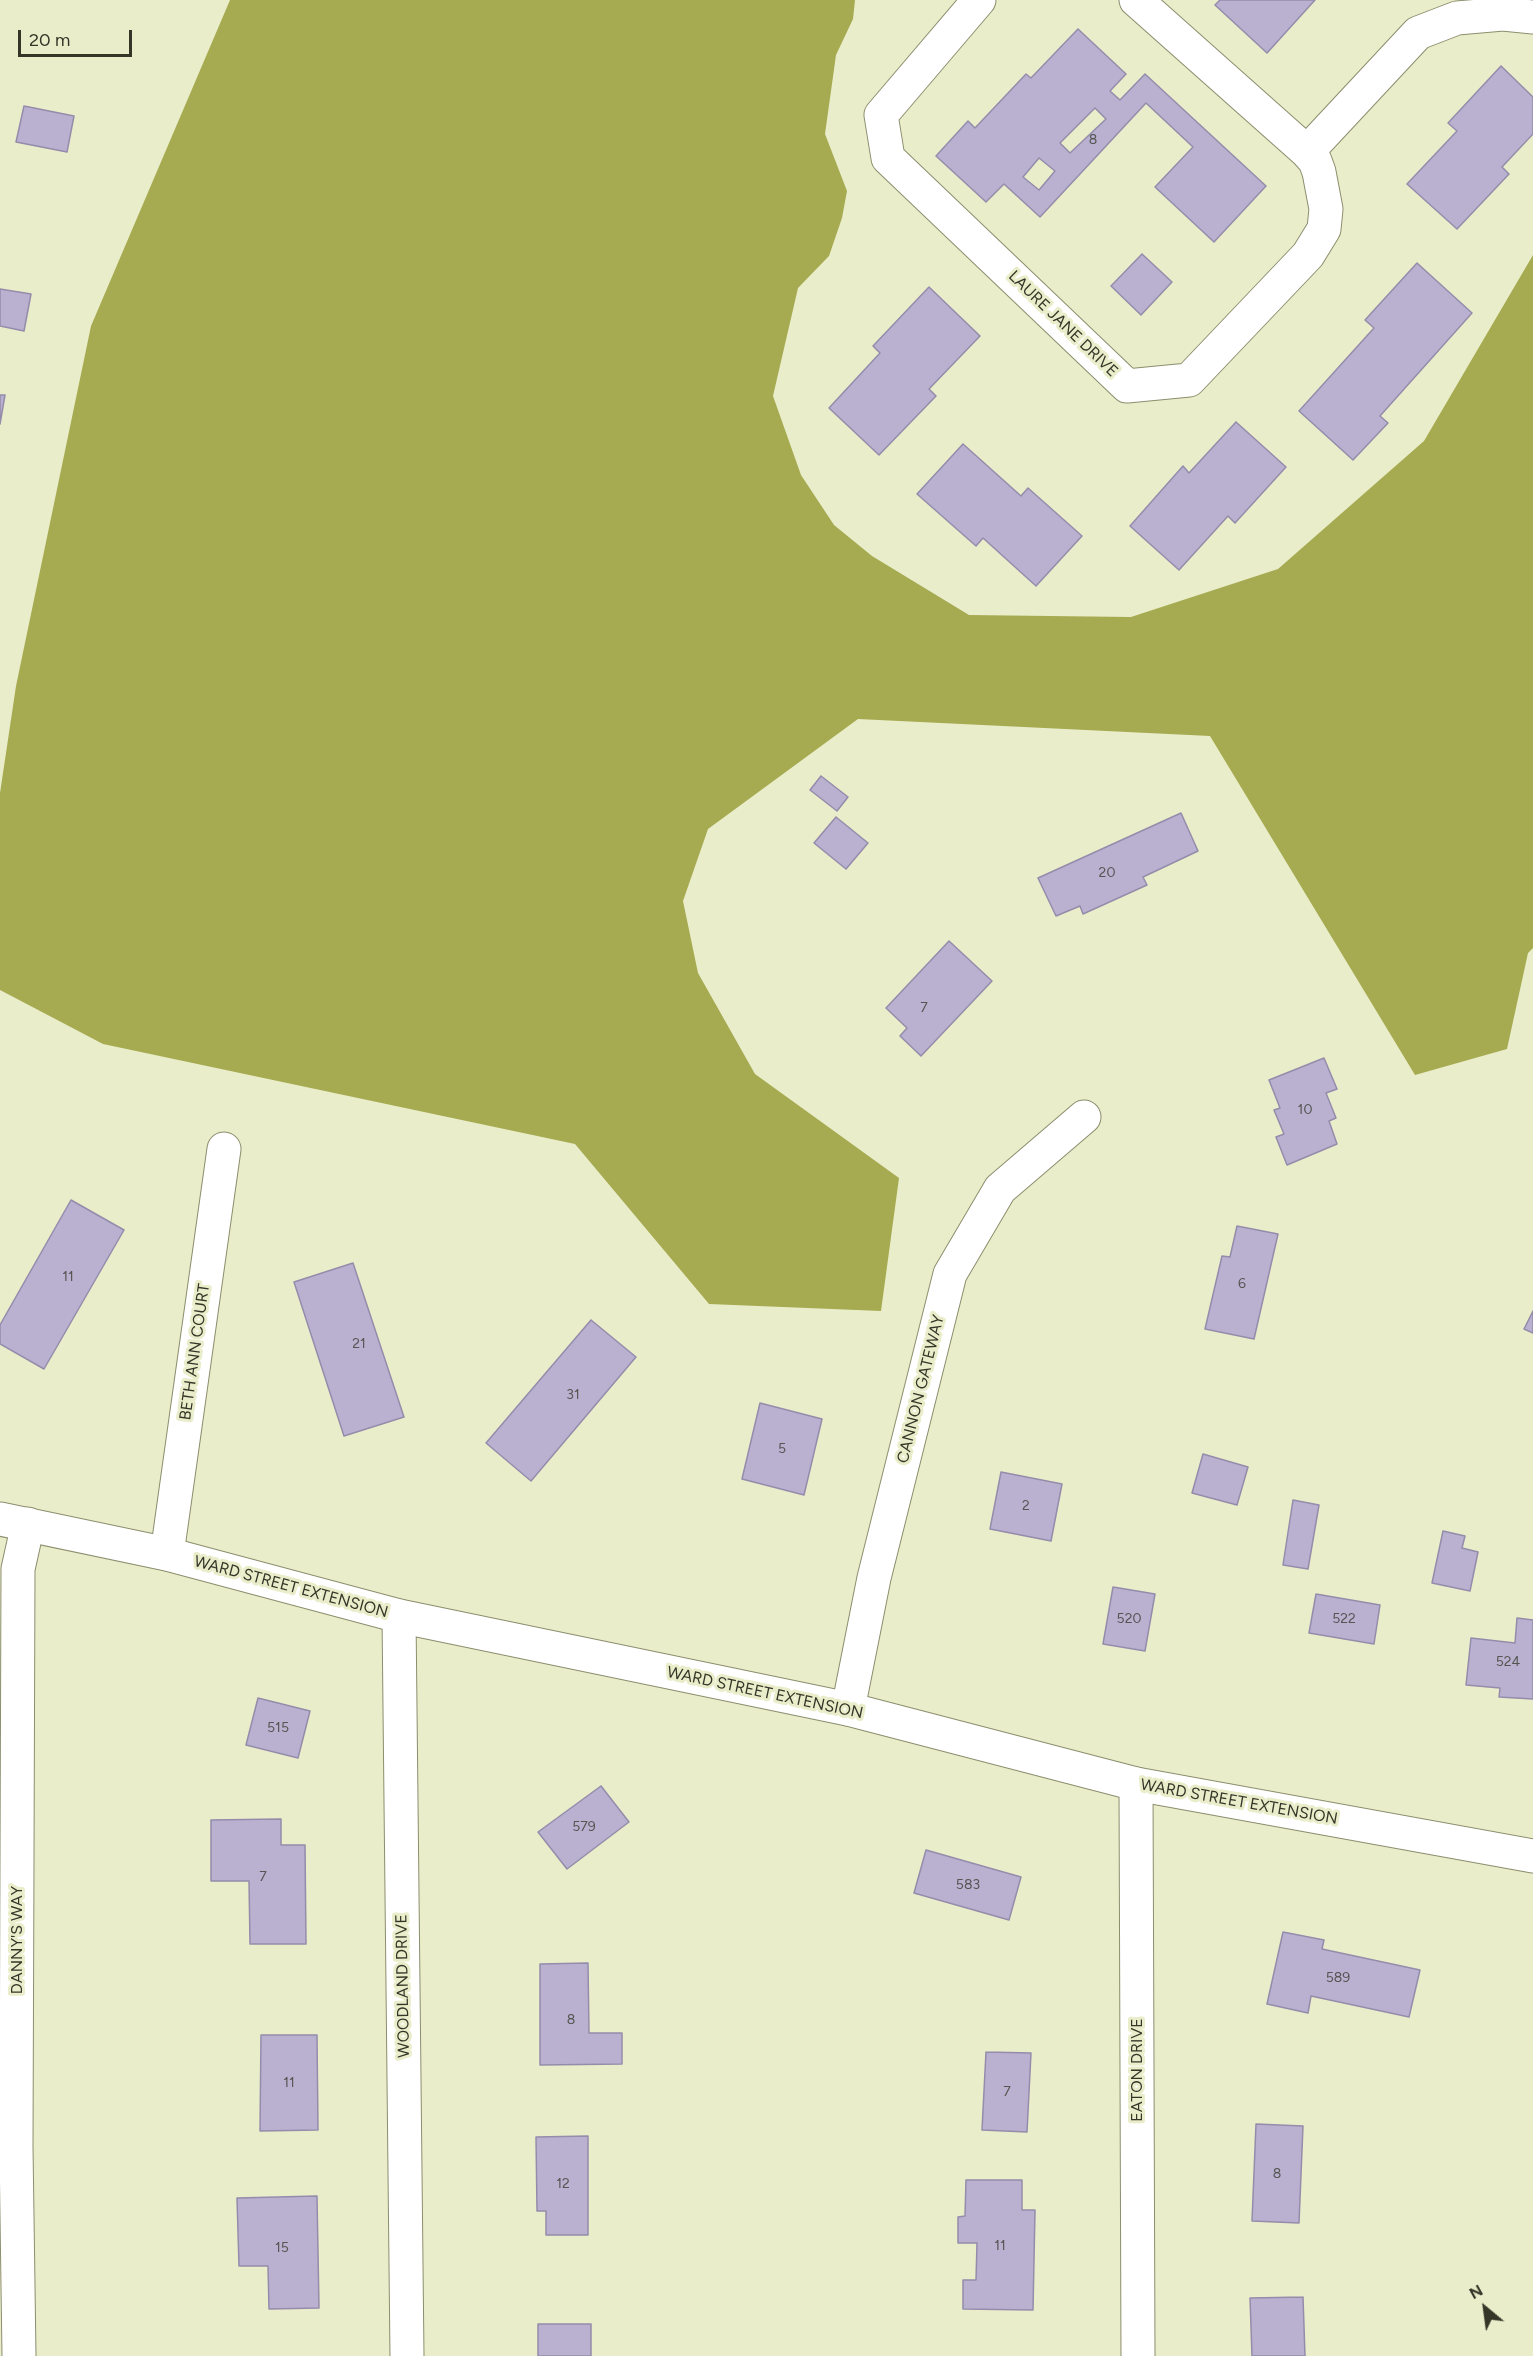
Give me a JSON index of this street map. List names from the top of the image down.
{
  "streets": {
    "street": [
      "LAURE JANE DRIVE",
      "BETH ANN COURT",
      "CANNON GATEWAY",
      "WARD STREET EXTENSION",
      "DANNY'S WAY",
      "WOODLAND DRIVE",
      "EATON DRIVE"
    ]
  },
  "crossings": [
    ["BETH ANN COURT", "WARD STREET EXTENSION"],
    ["CANNON GATEWAY", "WARD STREET EXTENSION"],
    ["WARD STREET EXTENSION", "DANNY'S WAY"],
    ["WARD STREET EXTENSION", "WOODLAND DRIVE"],
    ["WARD STREET EXTENSION", "EATON DRIVE"]
  ],
  "house_numbers": [
    "8",
    "20",
    "7",
    "10",
    "11",
    "6",
    "21",
    "31",
    "5",
    "2",
    "520",
    "522",
    "524",
    "515",
    "579",
    "7",
    "583",
    "589",
    "8",
    "11",
    "7",
    "8",
    "12",
    "11",
    "15"
  ],
  "scale_bar": "20 m",
  "north": "top left"
}
